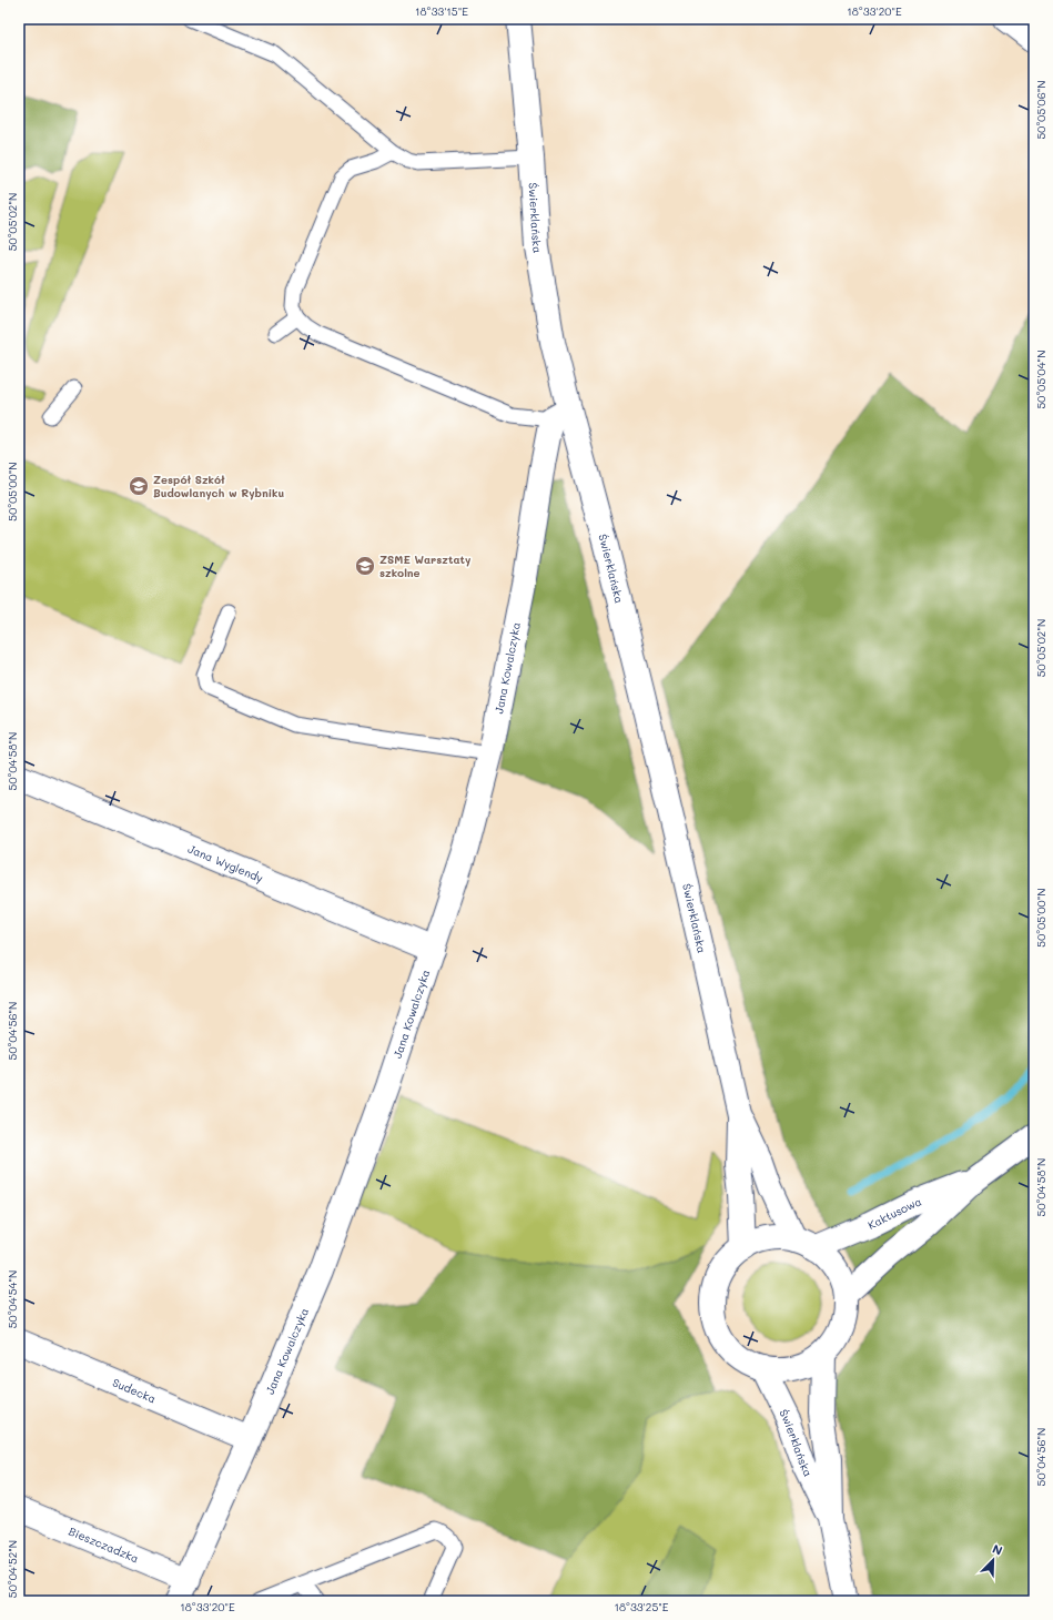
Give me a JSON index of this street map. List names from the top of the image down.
{
  "streets": {
    "street": [
      "Świerklańska",
      "Jana Kowalczyka",
      "Jana Wyglendy",
      "Kaktusowa",
      "Sudecka",
      "Bieszczadzka"
    ]
  },
  "crossings": [
    ["Świerklańska", "Jana Kowalczyka"],
    ["Świerklańska", "Kaktusowa"],
    ["Jana Kowalczyka", "Jana Wyglendy"],
    ["Jana Kowalczyka", "Sudecka"],
    ["Jana Kowalczyka", "Bieszczadzka"]
  ],
  "places": {
    "school or university": ["Zespół Szkół Budowlanych w Rybniku", "ZSME Warsztaty szkolne"]
  },
  "north": "top right",
  "coordinates": [
    "18°33'15\"E",
    "18°33'20\"E",
    "50°05'06\"N",
    "50°05'02\"N",
    "50°05'04\"N",
    "50°05'00\"N",
    "50°04'58\"N",
    "50°04'56\"N",
    "50°04'54\"N",
    "50°04'52\"N",
    "18°33'25\"E"
  ]
}
